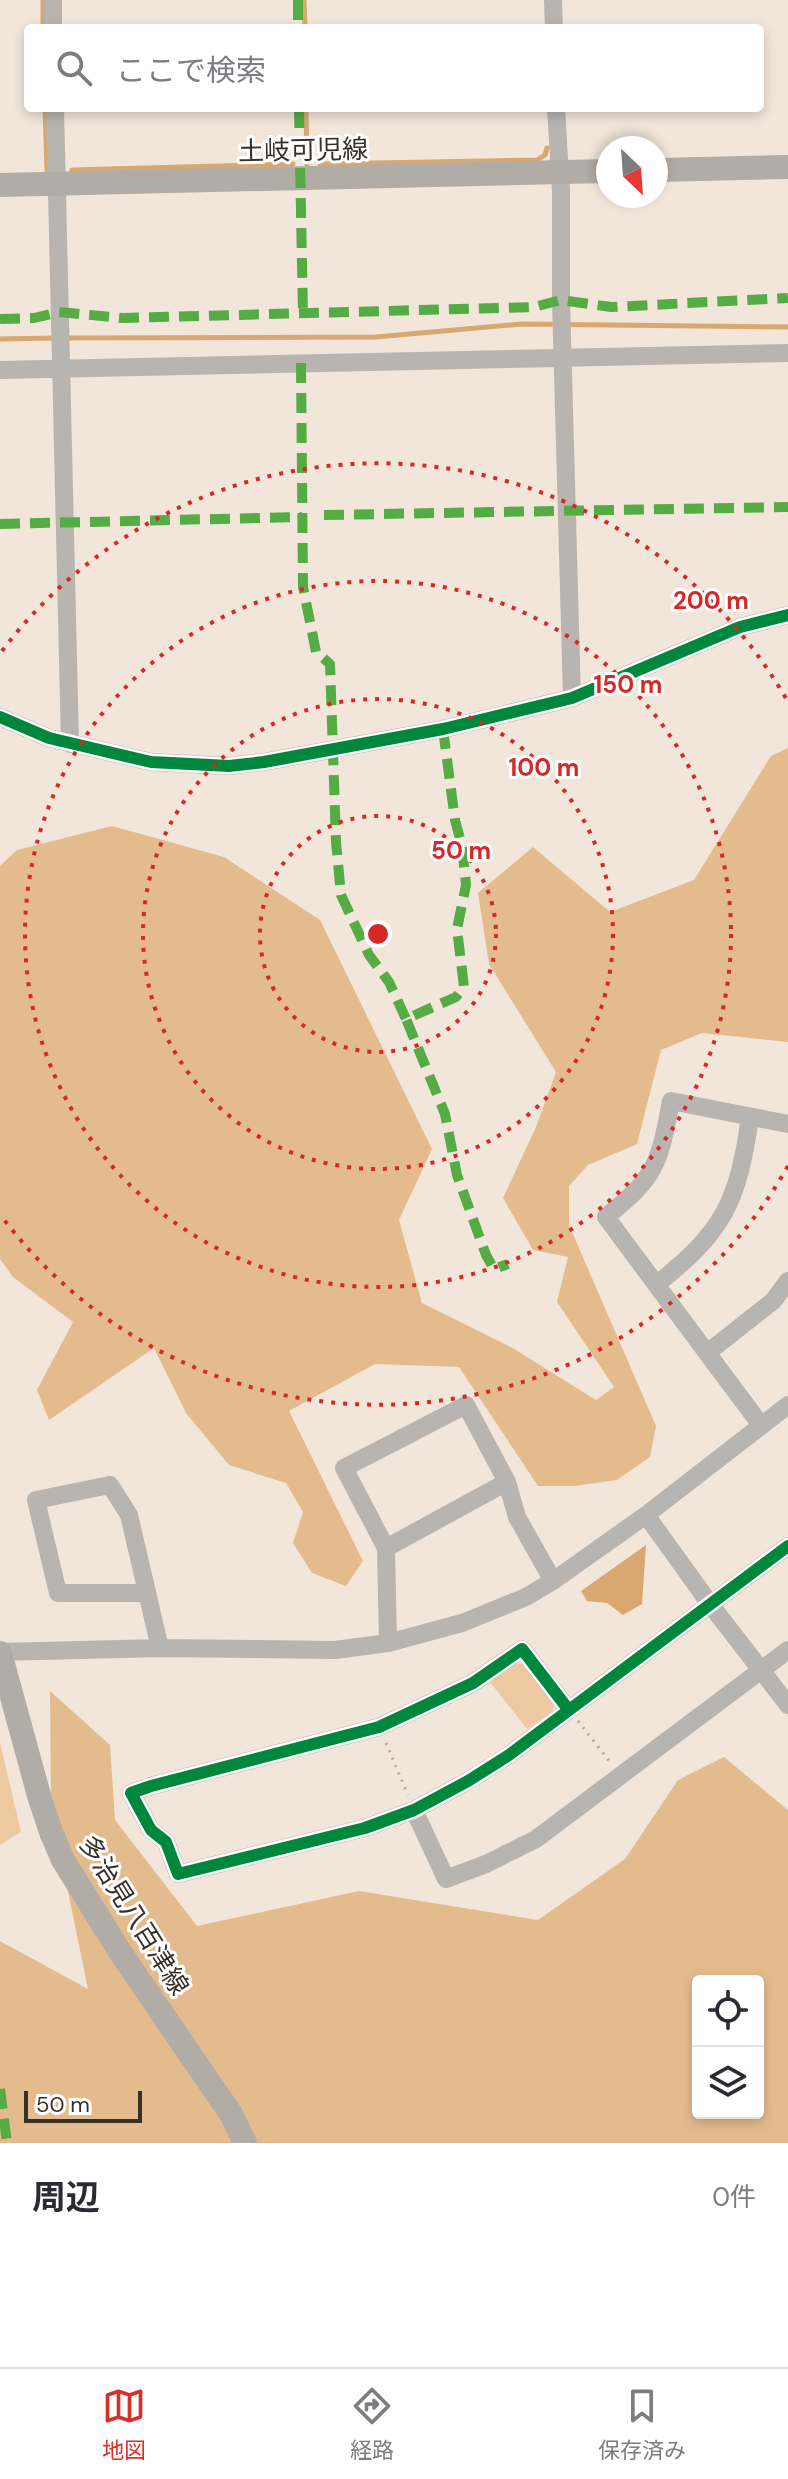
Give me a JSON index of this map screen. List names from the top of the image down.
{
  "streets": {
    "main road": ["土岐可児線", "多治見八百津線"]
  },
  "scale_bar": "50 m",
  "north": "bottom right",
  "page": {
    "search": "ここで検索",
    "scale": "50 m",
    "heading": ["周辺", "0件"],
    "nav": ["地図", "経路", "保存済み"]
  },
  "rings": [
    "200 m",
    "150 m",
    "100 m",
    "50 m"
  ]
}
